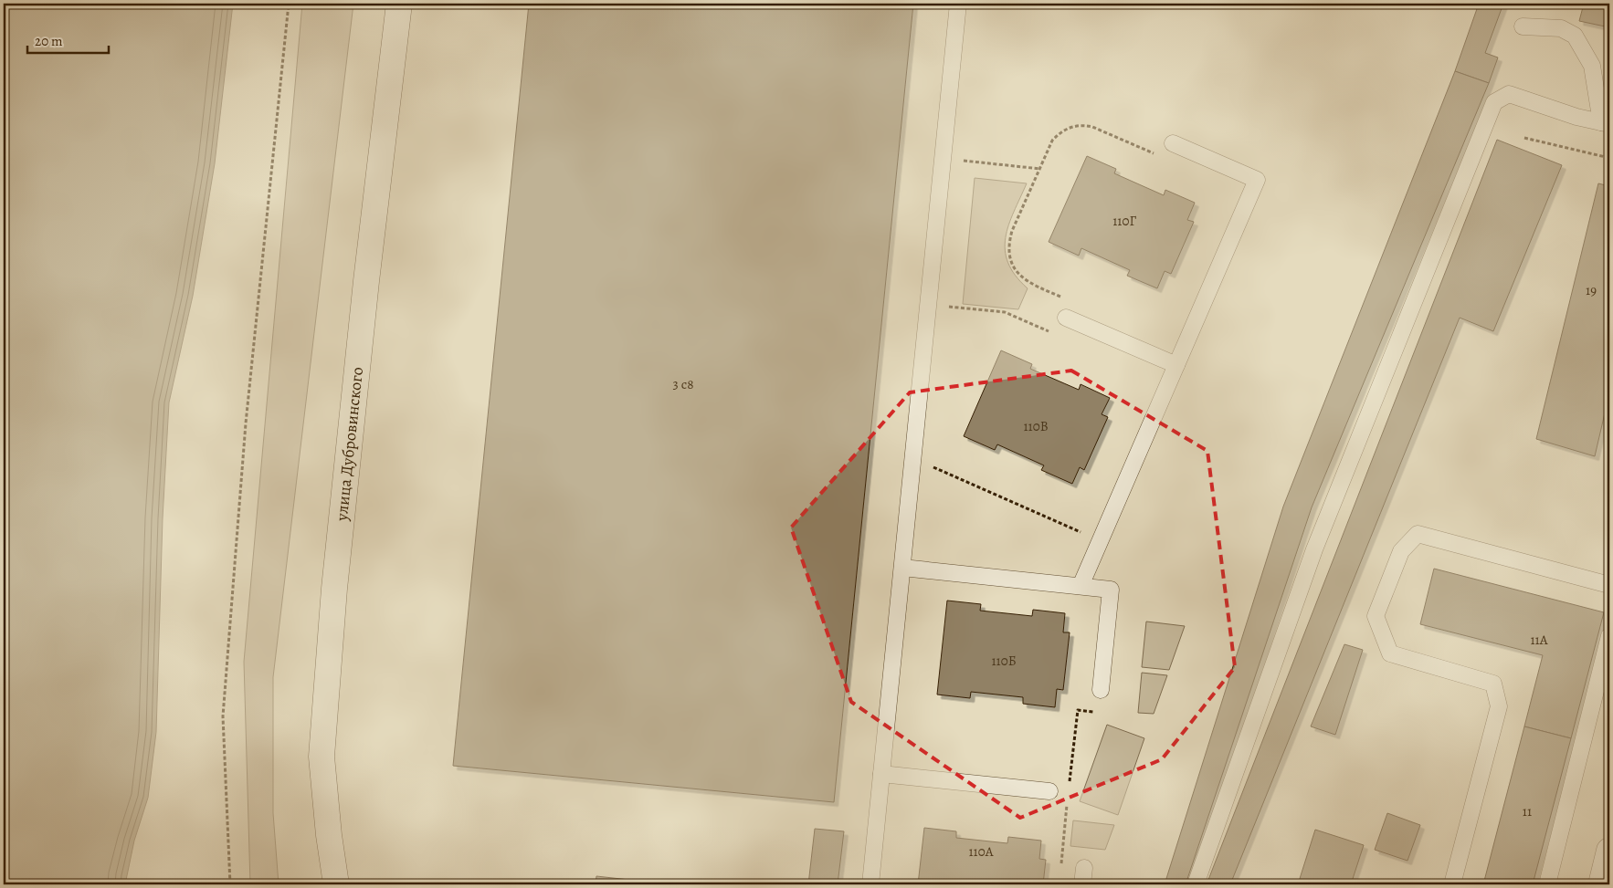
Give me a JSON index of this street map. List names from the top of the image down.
{
  "streets": {
    "main road": ["улица Дубровинского"]
  },
  "house_numbers": [
    "110Г",
    "19",
    "3 с8",
    "110В",
    "11А",
    "110Б",
    "11",
    "110А"
  ],
  "scale_bar": "20 m"
}
